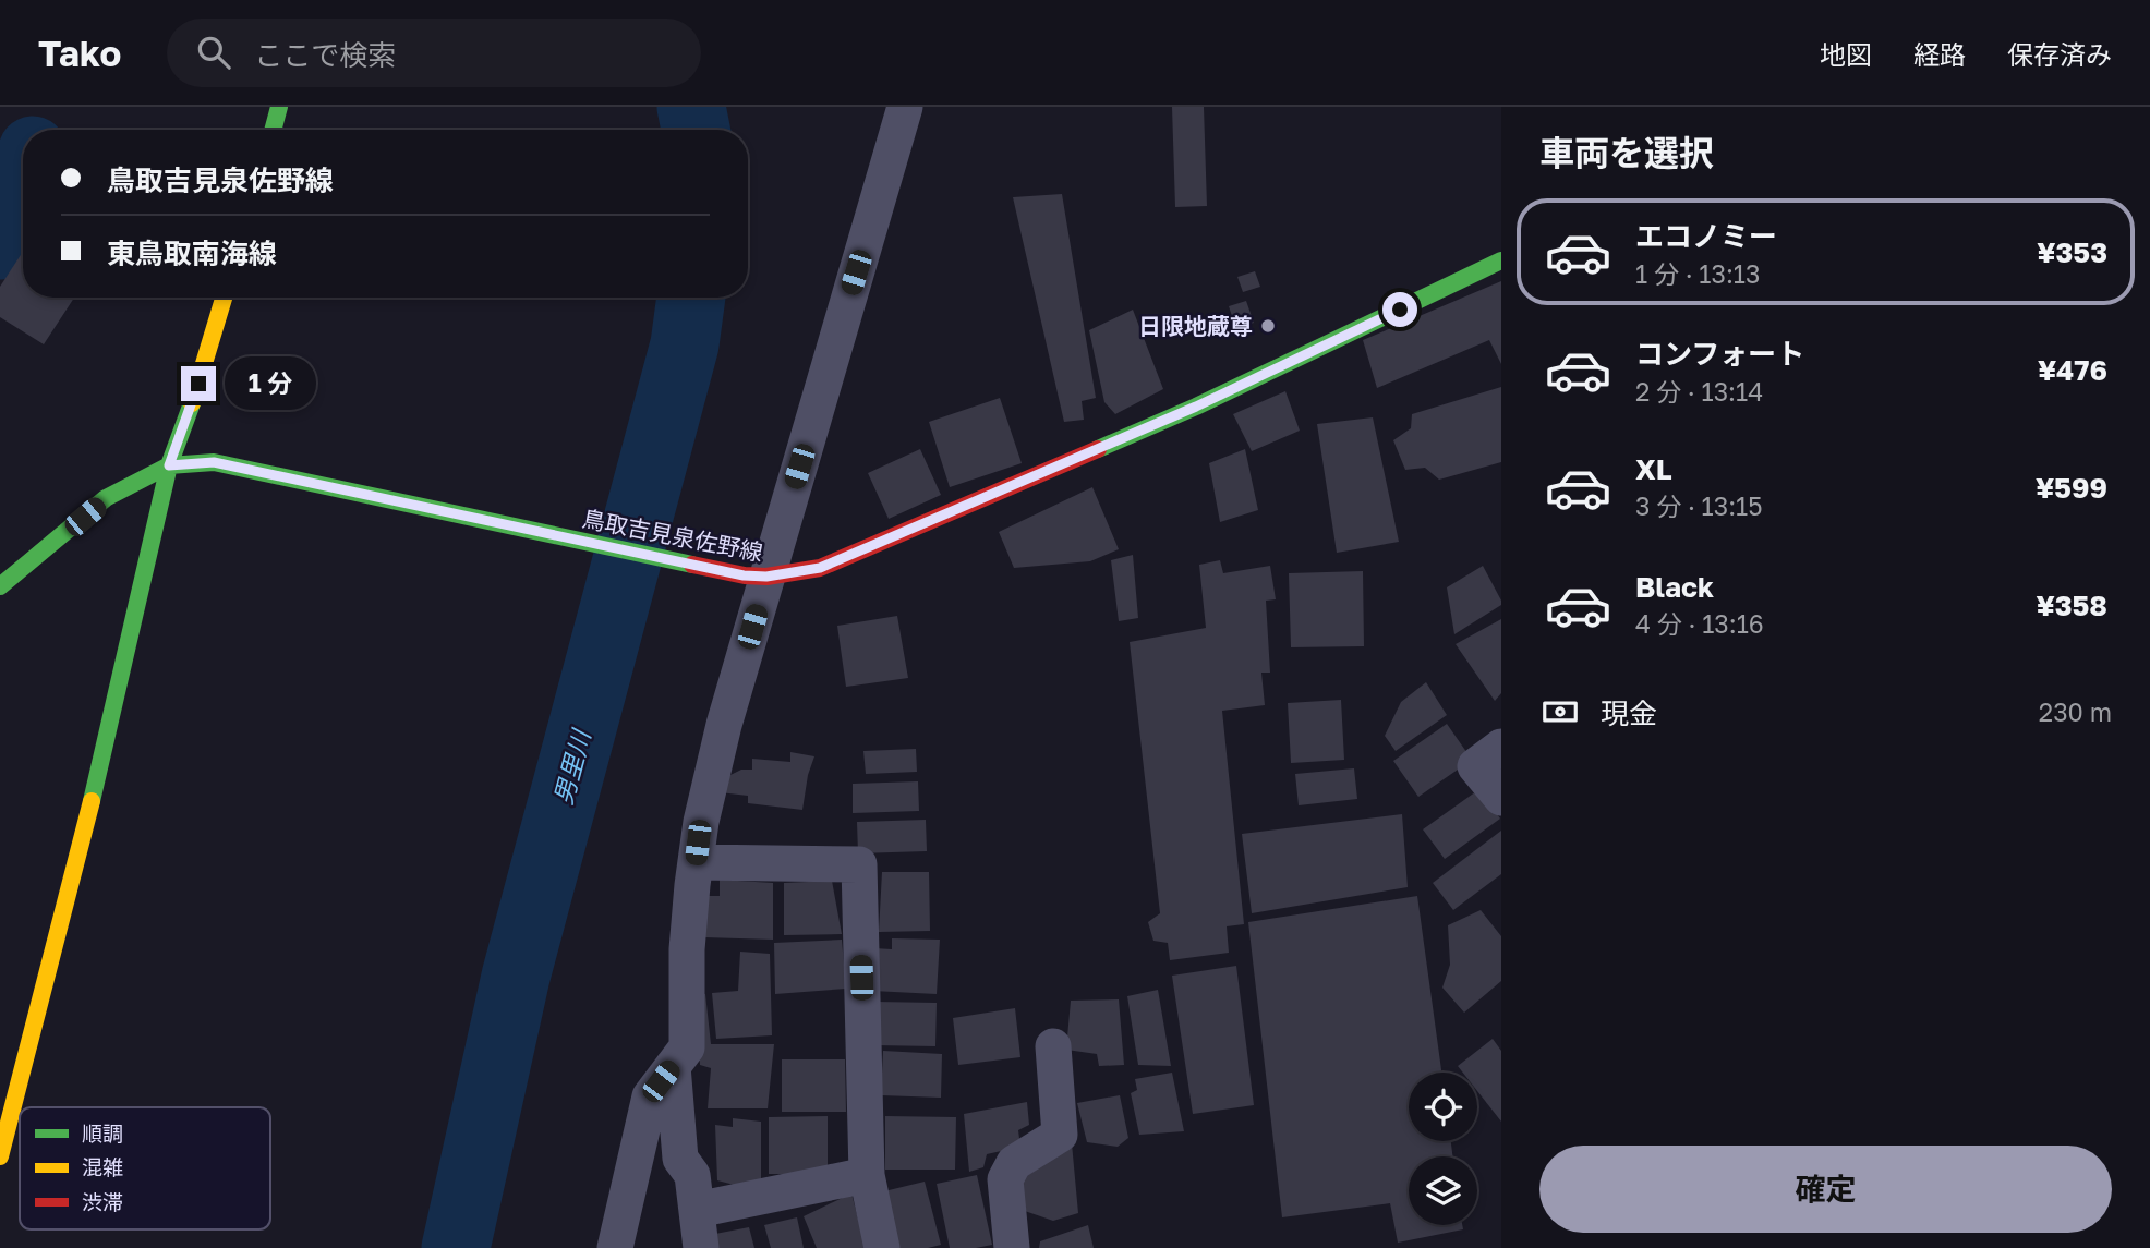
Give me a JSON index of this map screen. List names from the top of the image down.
{
  "streets": {
    "main road": ["鳥取吉見泉佐野線"]
  },
  "water": ["男里川"],
  "places": ["日限地蔵尊"],
  "legend": ["順調", "混雑", "渋滞"],
  "page": {
    "header": "Tako",
    "search": "ここで検索",
    "nav": ["地図", "経路", "保存済み"],
    "heading": "車両を選択",
    "banner": ["鳥取吉見泉佐野線", "東鳥取南海線"],
    "list": [
      {
        "name": "エコノミー",
        "note": "1 分 · 13:13",
        "value": "¥353"
      },
      {
        "name": "コンフォート",
        "note": "2 分 · 13:14",
        "value": "¥476"
      },
      {
        "name": "XL",
        "note": "3 分 · 13:15",
        "value": "¥599"
      },
      {
        "name": "Black",
        "note": "4 分 · 13:16",
        "value": "¥358"
      }
    ],
    "bubble": "1 分",
    "pay": ["現金", "230 m"],
    "buttons": "確定"
  }
}
